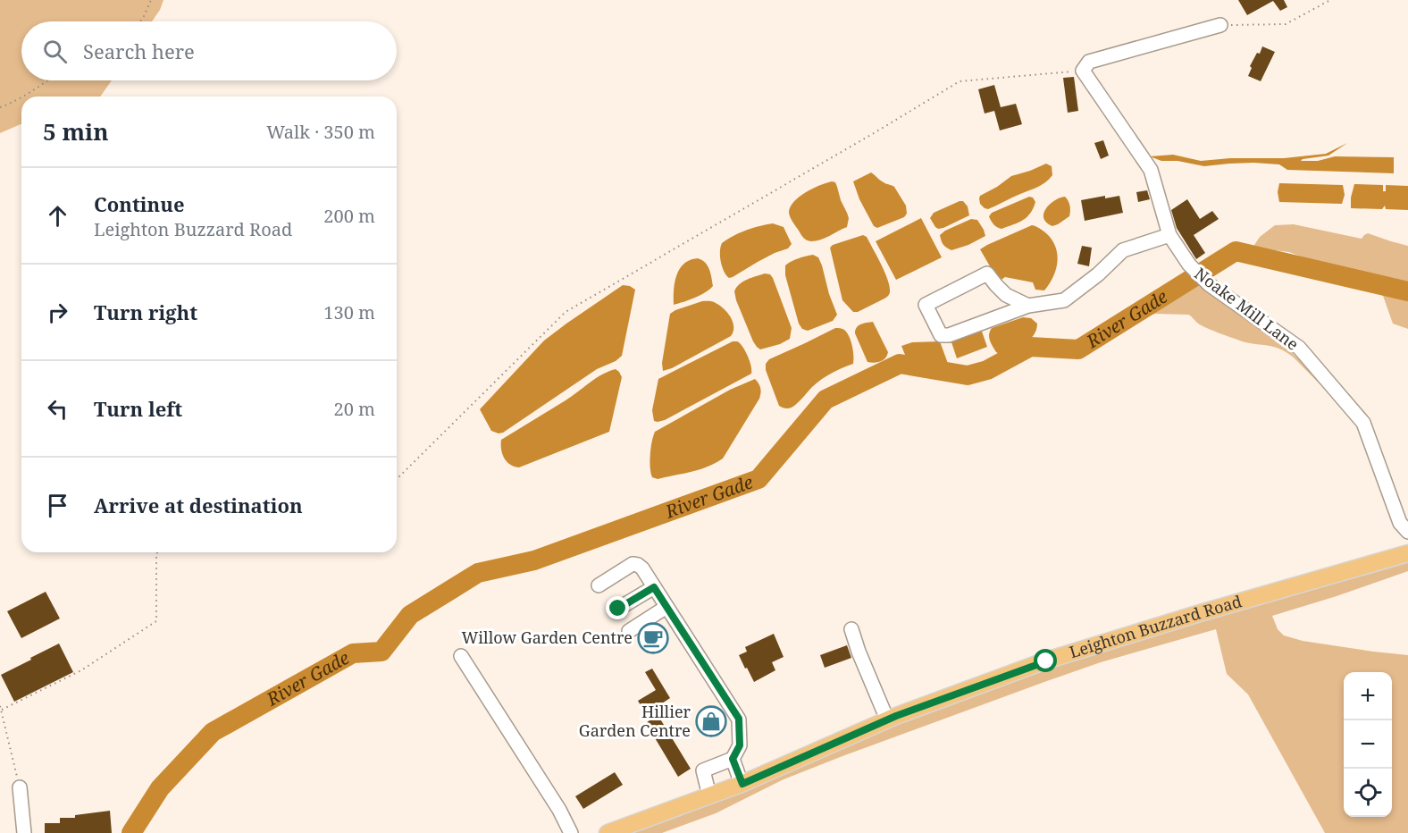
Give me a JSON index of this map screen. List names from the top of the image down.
{
  "streets": {
    "main road": ["Leighton Buzzard Road"],
    "street": ["Noake Mill Lane"]
  },
  "water": ["River Gade"],
  "places": {
    "cafe": ["Willow Garden Centre"],
    "shop": ["Hillier Garden Centre"]
  },
  "page": {
    "search": "Search here",
    "heading": ["5 min", "Walk · 350 m"],
    "list": [
      ["Continue", "Leighton Buzzard Road", "200 m"],
      ["Turn right", "130 m"],
      ["Turn left", "20 m"],
      "Arrive at destination"
    ],
    "map_buttons": ["+", "−"]
  }
}
